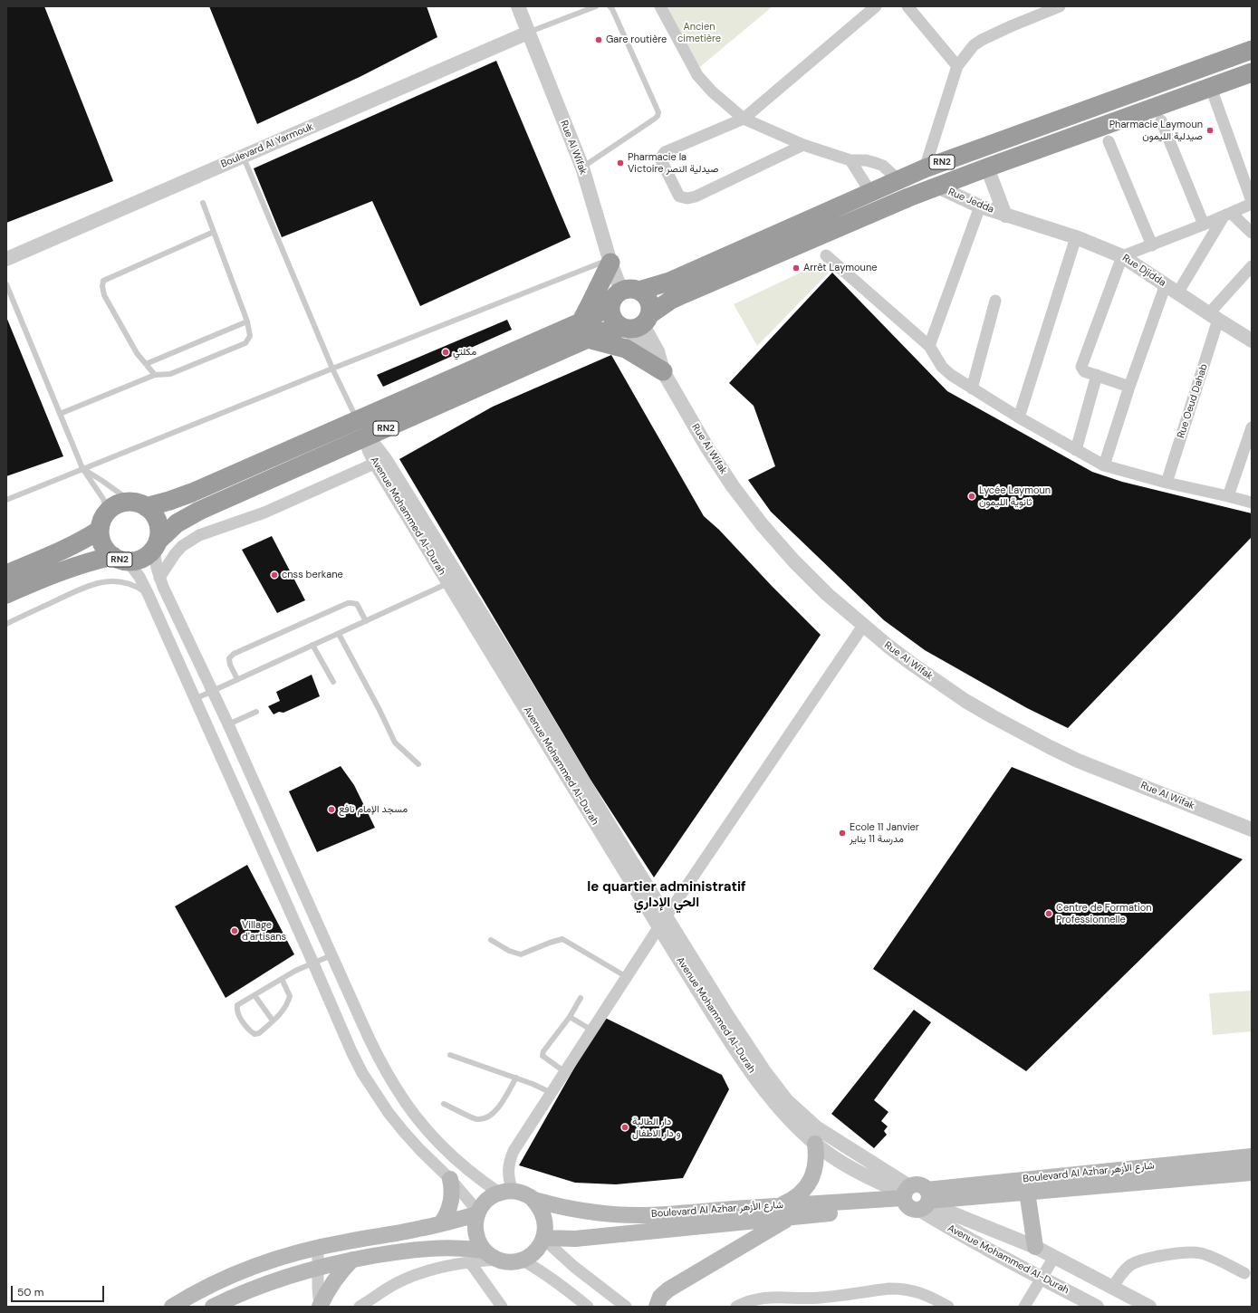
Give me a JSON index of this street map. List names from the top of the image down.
{
  "streets": {
    "highway": ["RN2"],
    "main road": ["Boulevard Al Azhar شارع الأزهر"],
    "street": [
      "Boulevard Al Yarmouk",
      "Rue Al Wifak",
      "Rue Jedda",
      "Rue Djidda",
      "Rue Oeud Dahab",
      "Avenue Mohammed Al-Durah"
    ]
  },
  "crossings": [
    ["Boulevard Al Yarmouk", "Rue Al Wifak"],
    ["Rue Al Wifak", "RN2"],
    ["RN2", "Rue Jedda"],
    ["RN2", "Avenue Mohammed Al-Durah"],
    ["Rue Jedda", "Rue Djidda"],
    ["Rue Djidda", "Rue Oeud Dahab"],
    ["Avenue Mohammed Al-Durah", "Boulevard Al Azhar شارع الأزهر"]
  ],
  "districts": ["le quartier administratif الحي الإداري"],
  "parks": ["Ancien cimetière"],
  "places": [
    "Gare routière",
    "Pharmacie Laymoun صيدلية الليمون",
    "Pharmacie la Victoire صيدلية النصر",
    "Arrêt Laymoune",
    "مكلتي",
    "Lycée Laymoun ثانوية الليمون",
    "cnss berkane",
    "مسجد الإمام نافع",
    "Ecole 11 Janvier مدرسة 11 يناير",
    "Centre de Formation Professionnelle",
    "Village d'artisans",
    "دار الطالبة و دار الاطفال"
  ],
  "scale_bar": "50 m"
}
